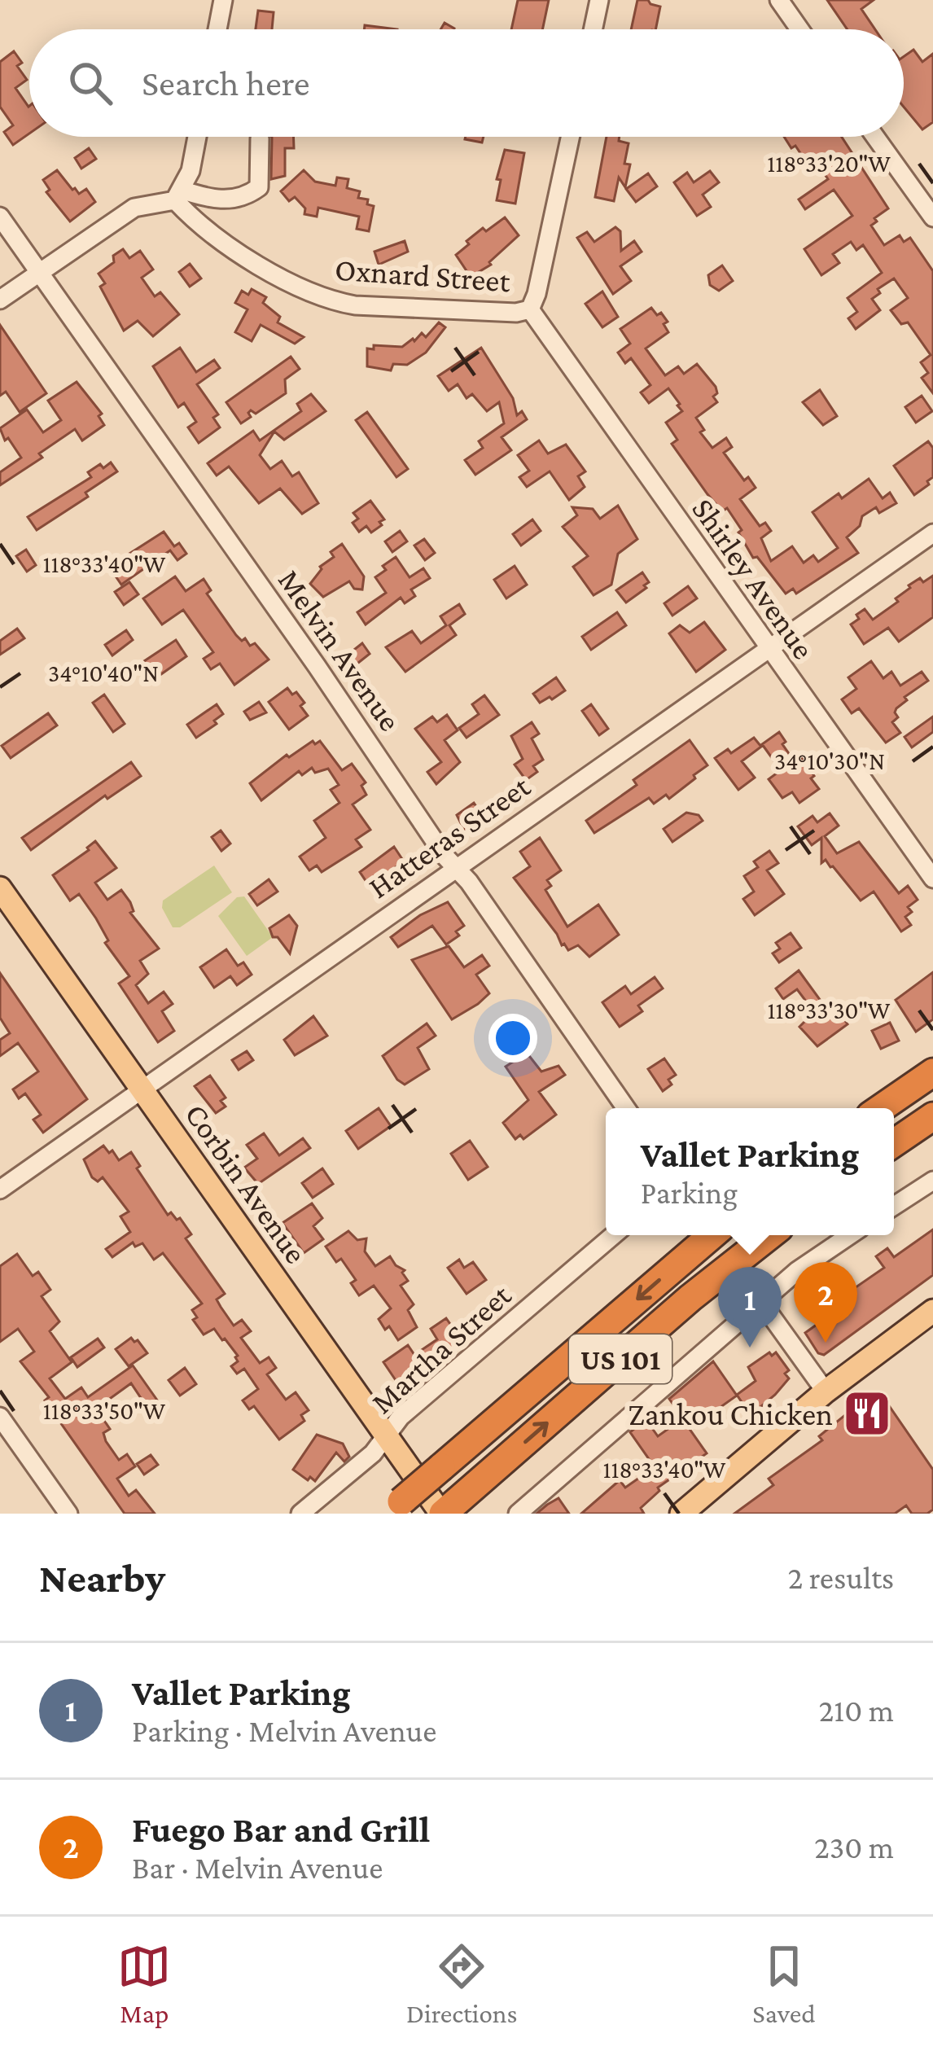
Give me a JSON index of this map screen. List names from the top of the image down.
{
  "streets": {
    "highway": ["US 101"],
    "main road": ["Corbin Avenue"],
    "street": [
      "Oxnard Street",
      "Shirley Avenue",
      "Melvin Avenue",
      "Hatteras Street",
      "Martha Street"
    ]
  },
  "crossings": [
    ["Oxnard Street", "Shirley Avenue"],
    ["Shirley Avenue", "Hatteras Street"],
    ["Melvin Avenue", "Hatteras Street"],
    ["Hatteras Street", "Corbin Avenue"],
    ["Corbin Avenue", "Martha Street"],
    ["Corbin Avenue", "US 101"]
  ],
  "places": {
    "restaurant": ["Zankou Chicken"]
  },
  "page": {
    "search": "Search here",
    "popup": ["Vallet Parking", "Parking"],
    "pins": ["2", "1"],
    "heading": ["Nearby", "2 results"],
    "list": [
      {
        "mark": "1",
        "name": "Vallet Parking",
        "note": "Parking · Melvin Avenue",
        "value": "210 m"
      },
      {
        "mark": "2",
        "name": "Fuego Bar and Grill",
        "note": "Bar · Melvin Avenue",
        "value": "230 m"
      }
    ],
    "nav": ["Map", "Directions", "Saved"]
  },
  "coordinates": [
    "118°33'20\"W",
    "118°33'40\"W",
    "34°10'40\"N",
    "34°10'30\"N",
    "118°33'30\"W",
    "118°33'50\"W"
  ]
}
